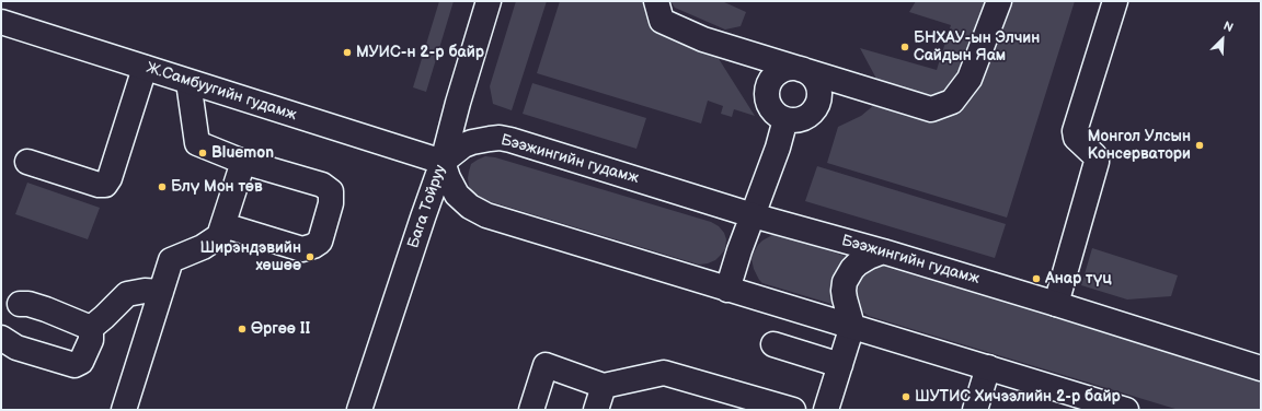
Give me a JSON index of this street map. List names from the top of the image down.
{
  "streets": {
    "main road": ["Ж.Самбуугийн гудамж", "Бээжингийн гудамж", "Бага Тойруу"]
  },
  "crossings": [
    ["Ж.Самбуугийн гудамж", "Бээжингийн гудамж"],
    ["Ж.Самбуугийн гудамж", "Бага Тойруу"],
    ["Бээжингийн гудамж", "Бага Тойруу"]
  ],
  "places": [
    "БНХАУ-ын Элчин Сайдын Яам",
    "МУИС-н 2-р байр",
    "Монгол Улсын Консерватори",
    "Bluemon",
    "Блү Мон төв",
    "Ширэндэвийн хөшөө",
    "Анар түц",
    "Өргөө II",
    "ШУТИС Хичээлийн 2-р байр"
  ],
  "north": "top right"
}
